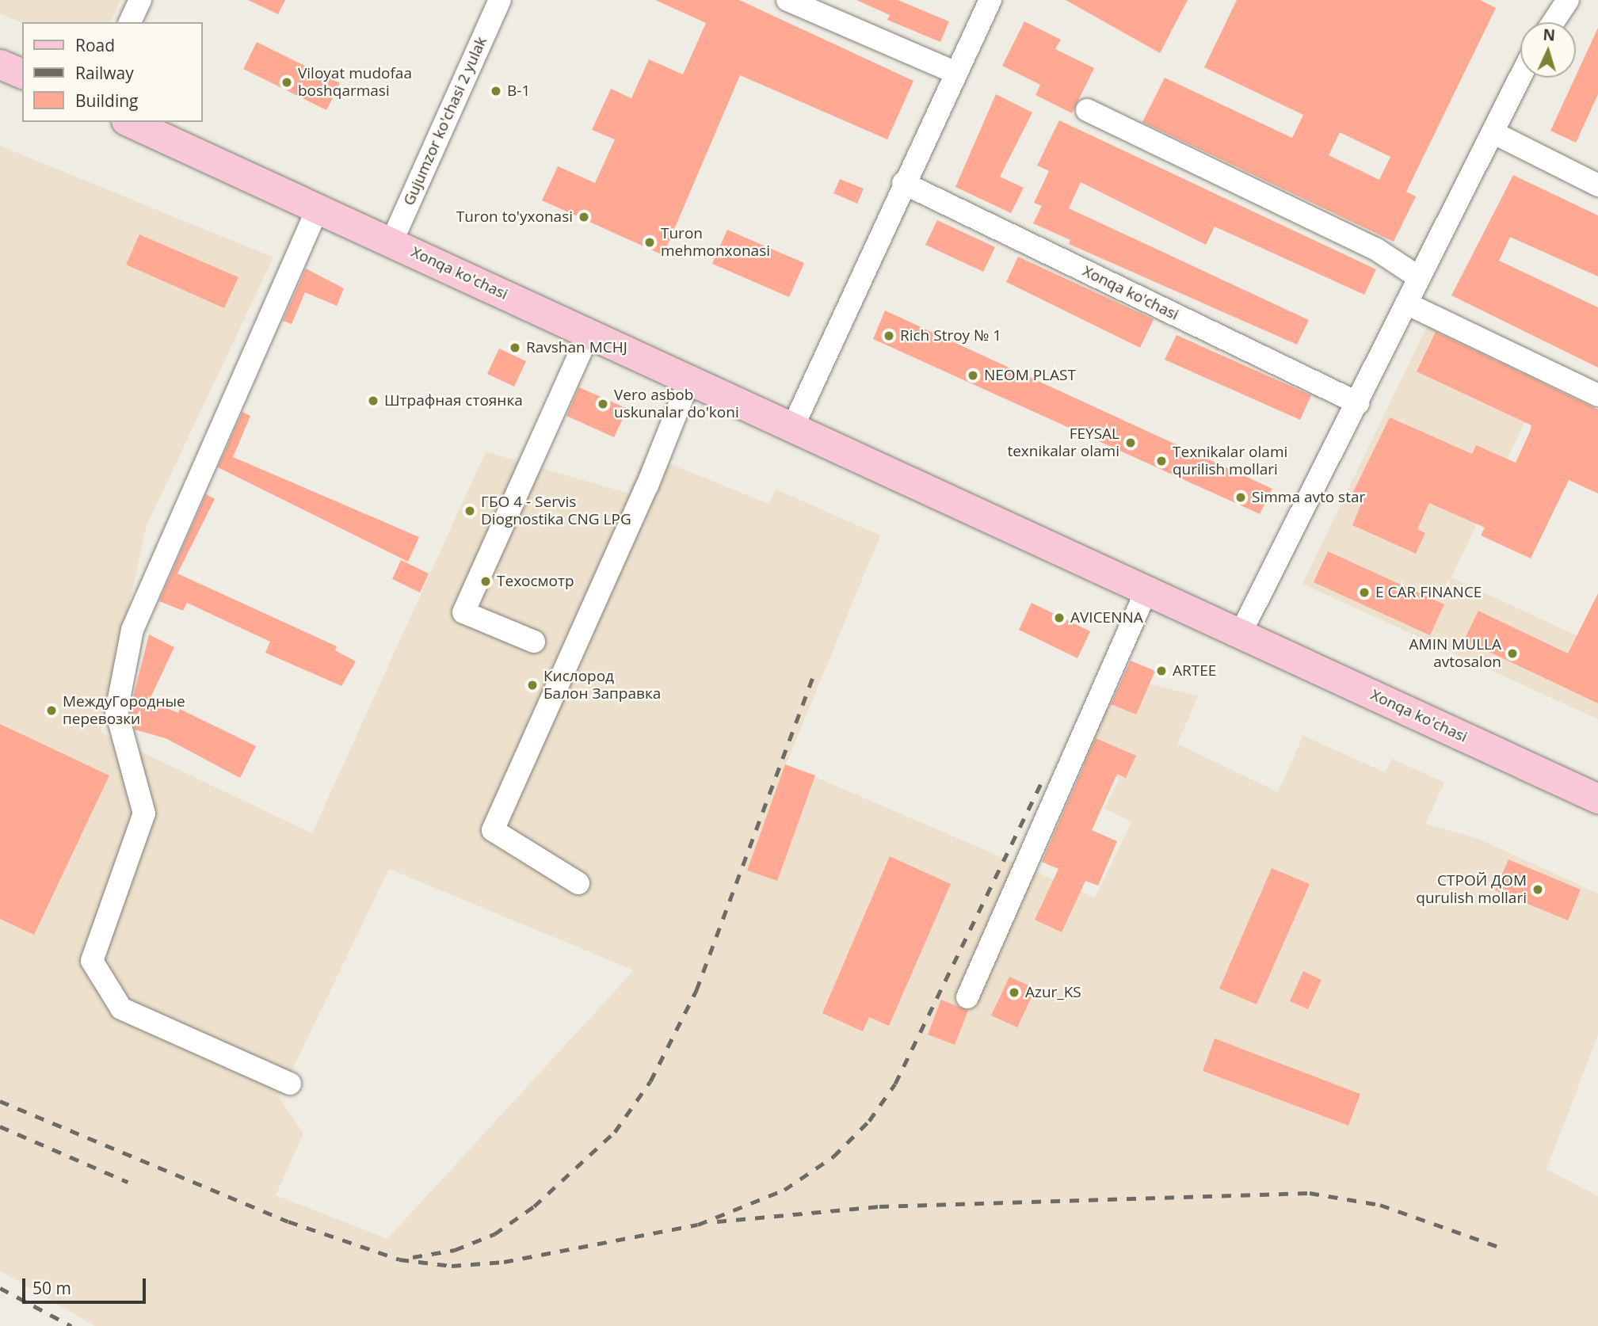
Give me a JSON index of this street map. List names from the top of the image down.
{
  "streets": {
    "main road": ["Xonqa ko'chasi"],
    "street": ["Gujumzor ko'chasi 2 yulak"]
  },
  "crossings": [
    ["Gujumzor ko'chasi 2 yulak", "Xonqa ko'chasi"]
  ],
  "places": [
    "Viloyat mudofaa boshqarmasi",
    "В-1",
    "Turon to'yxonasi",
    "Turon mehmonxonasi",
    "Rich Stroy № 1",
    "Ravshan MCHJ",
    "NEOM PLAST",
    "Штрафная стоянка",
    "Vero asbob uskunalar do'koni",
    "FEYSAL texnikalar olami",
    "Texnikalar olami qurilish mollari",
    "Simma avto star",
    "ГБО 4 - Servis Diognostika CNG LPG",
    "Техосмотр",
    "E CAR FINANCE",
    "AVICENNA",
    "AMIN MULLA avtosalon",
    "ARTEE",
    "Кислород Балон Заправка",
    "МеждуГородные перевозки",
    "СТРОЙ ДОМ qurulish mollari",
    "Azur_KS"
  ],
  "legend": ["Road", "Railway", "Building"],
  "scale_bar": "50 m",
  "north": "top"
}
